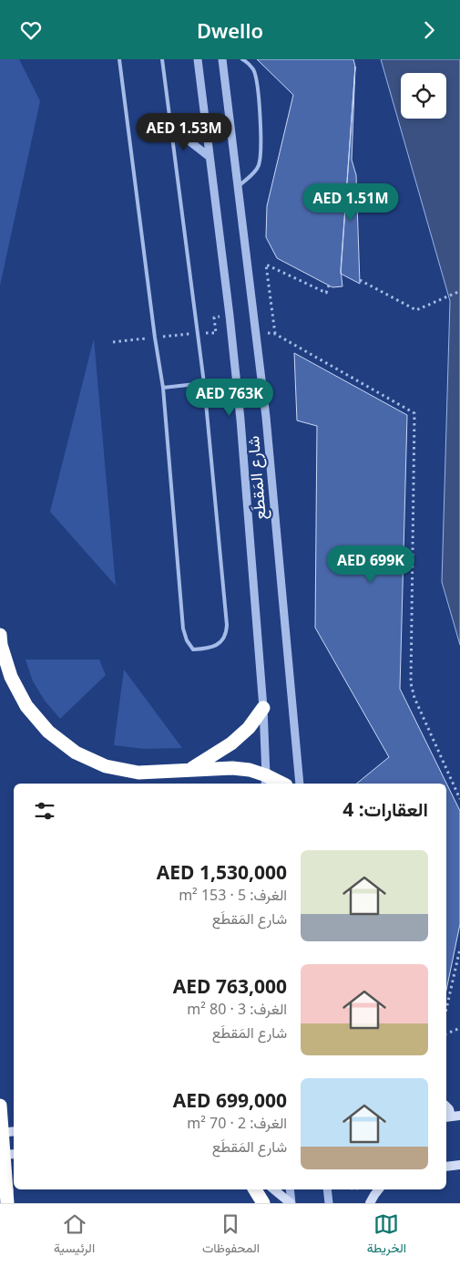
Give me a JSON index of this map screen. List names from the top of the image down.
{
  "streets": {
    "street": ["شارع المَقطَع"]
  },
  "page": {
    "header": "Dwello",
    "price": [
      "AED 1.53M",
      "AED 1.51M",
      "AED 763K",
      "AED 699K"
    ],
    "heading": "العقارات: 4",
    "list": [
      {
        "name": "AED 1,530,000",
        "note": "الغرف: 5 · 153 m² · شارع المَقطَع"
      },
      {
        "name": "AED 763,000",
        "note": "الغرف: 3 · 80 m² · شارع المَقطَع"
      },
      {
        "name": "AED 699,000",
        "note": "الغرف: 2 · 70 m² · شارع المَقطَع"
      }
    ],
    "tabs": ["الخريطة", "المحفوظات", "الرئيسية"]
  }
}
